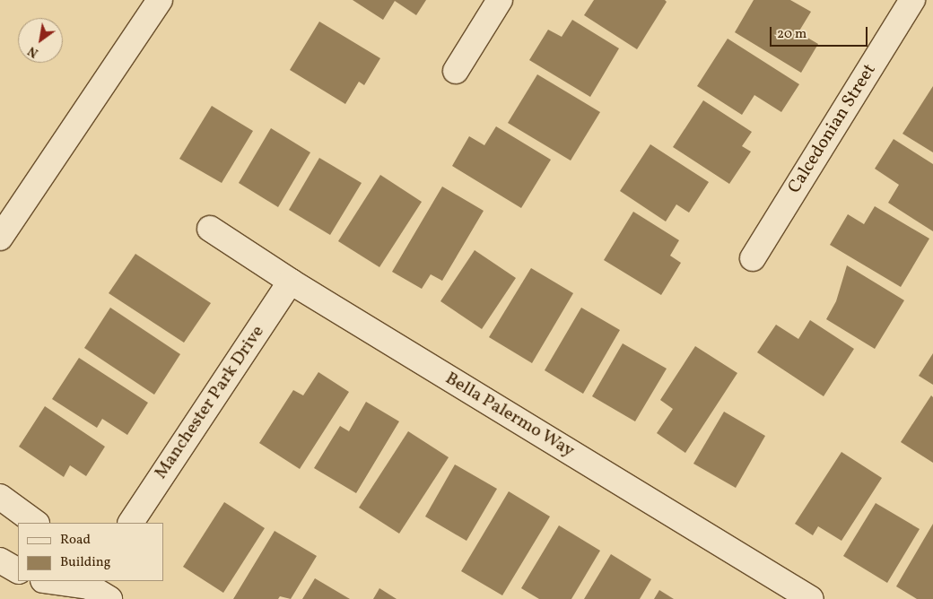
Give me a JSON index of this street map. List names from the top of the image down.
{
  "streets": {
    "street": ["Calcedonian Street", "Manchester Park Drive", "Bella Palermo Way"]
  },
  "crossings": [
    ["Manchester Park Drive", "Bella Palermo Way"]
  ],
  "legend": ["Road", "Building"],
  "scale_bar": "20 m",
  "north": "bottom left"
}
